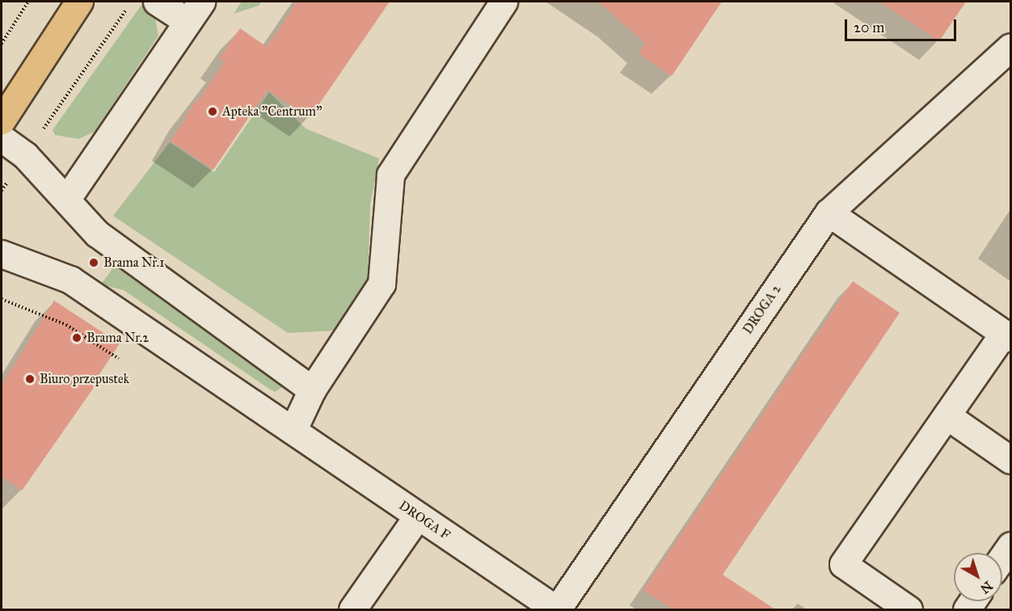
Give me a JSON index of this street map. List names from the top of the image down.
{
  "streets": {
    "lane": ["DROGA 2", "DROGA F"]
  },
  "crossings": [
    ["DROGA 2", "DROGA F"]
  ],
  "places": [
    "Apteka \"Centrum\"",
    "Brama Nr.1",
    "Brama Nr.2",
    "Biuro przepustek"
  ],
  "scale_bar": "20 m",
  "north": "bottom right"
}
